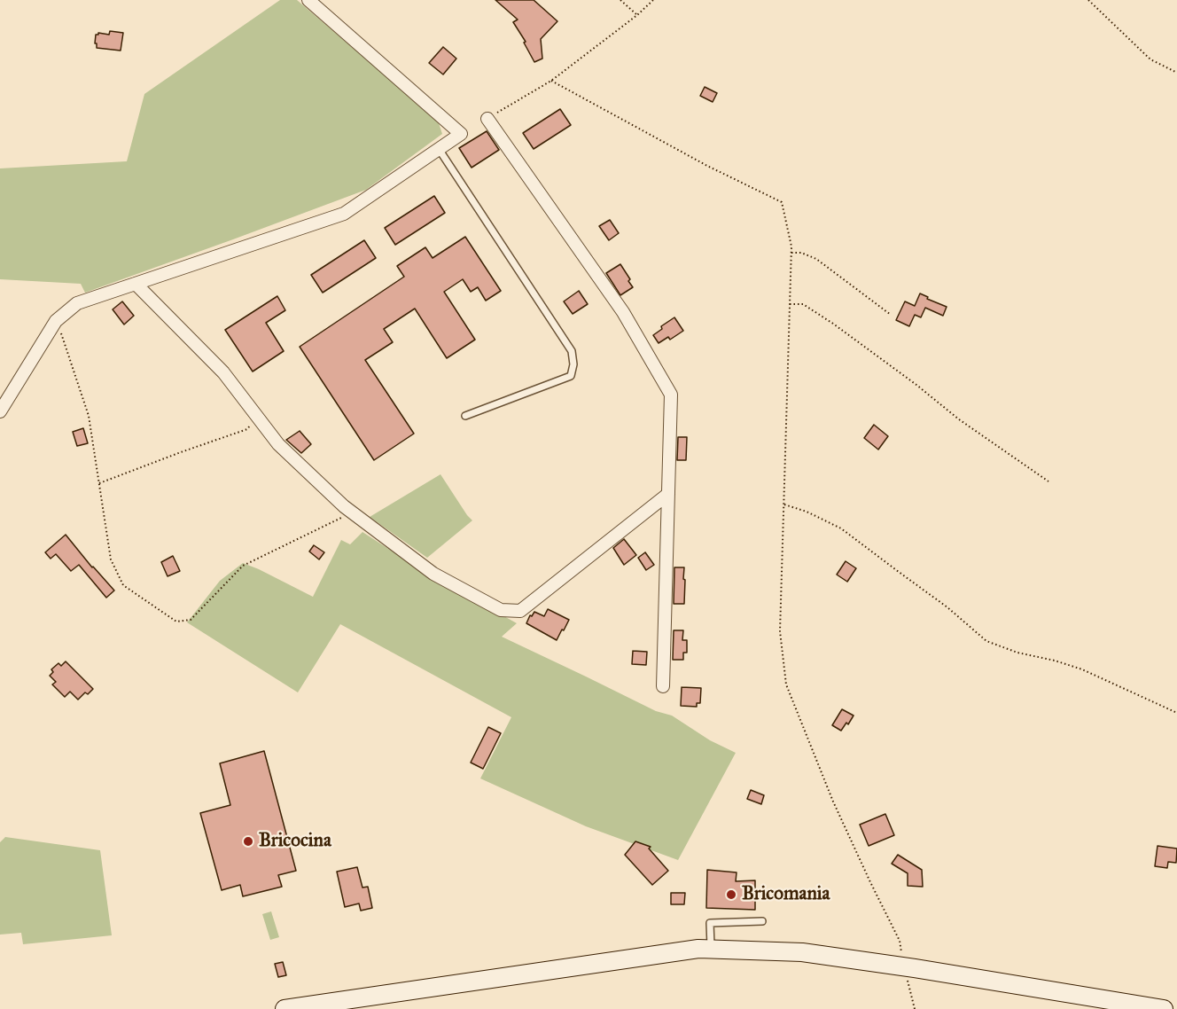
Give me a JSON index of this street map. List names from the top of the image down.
{
  "places": ["Bricocina", "Bricomania"]
}
